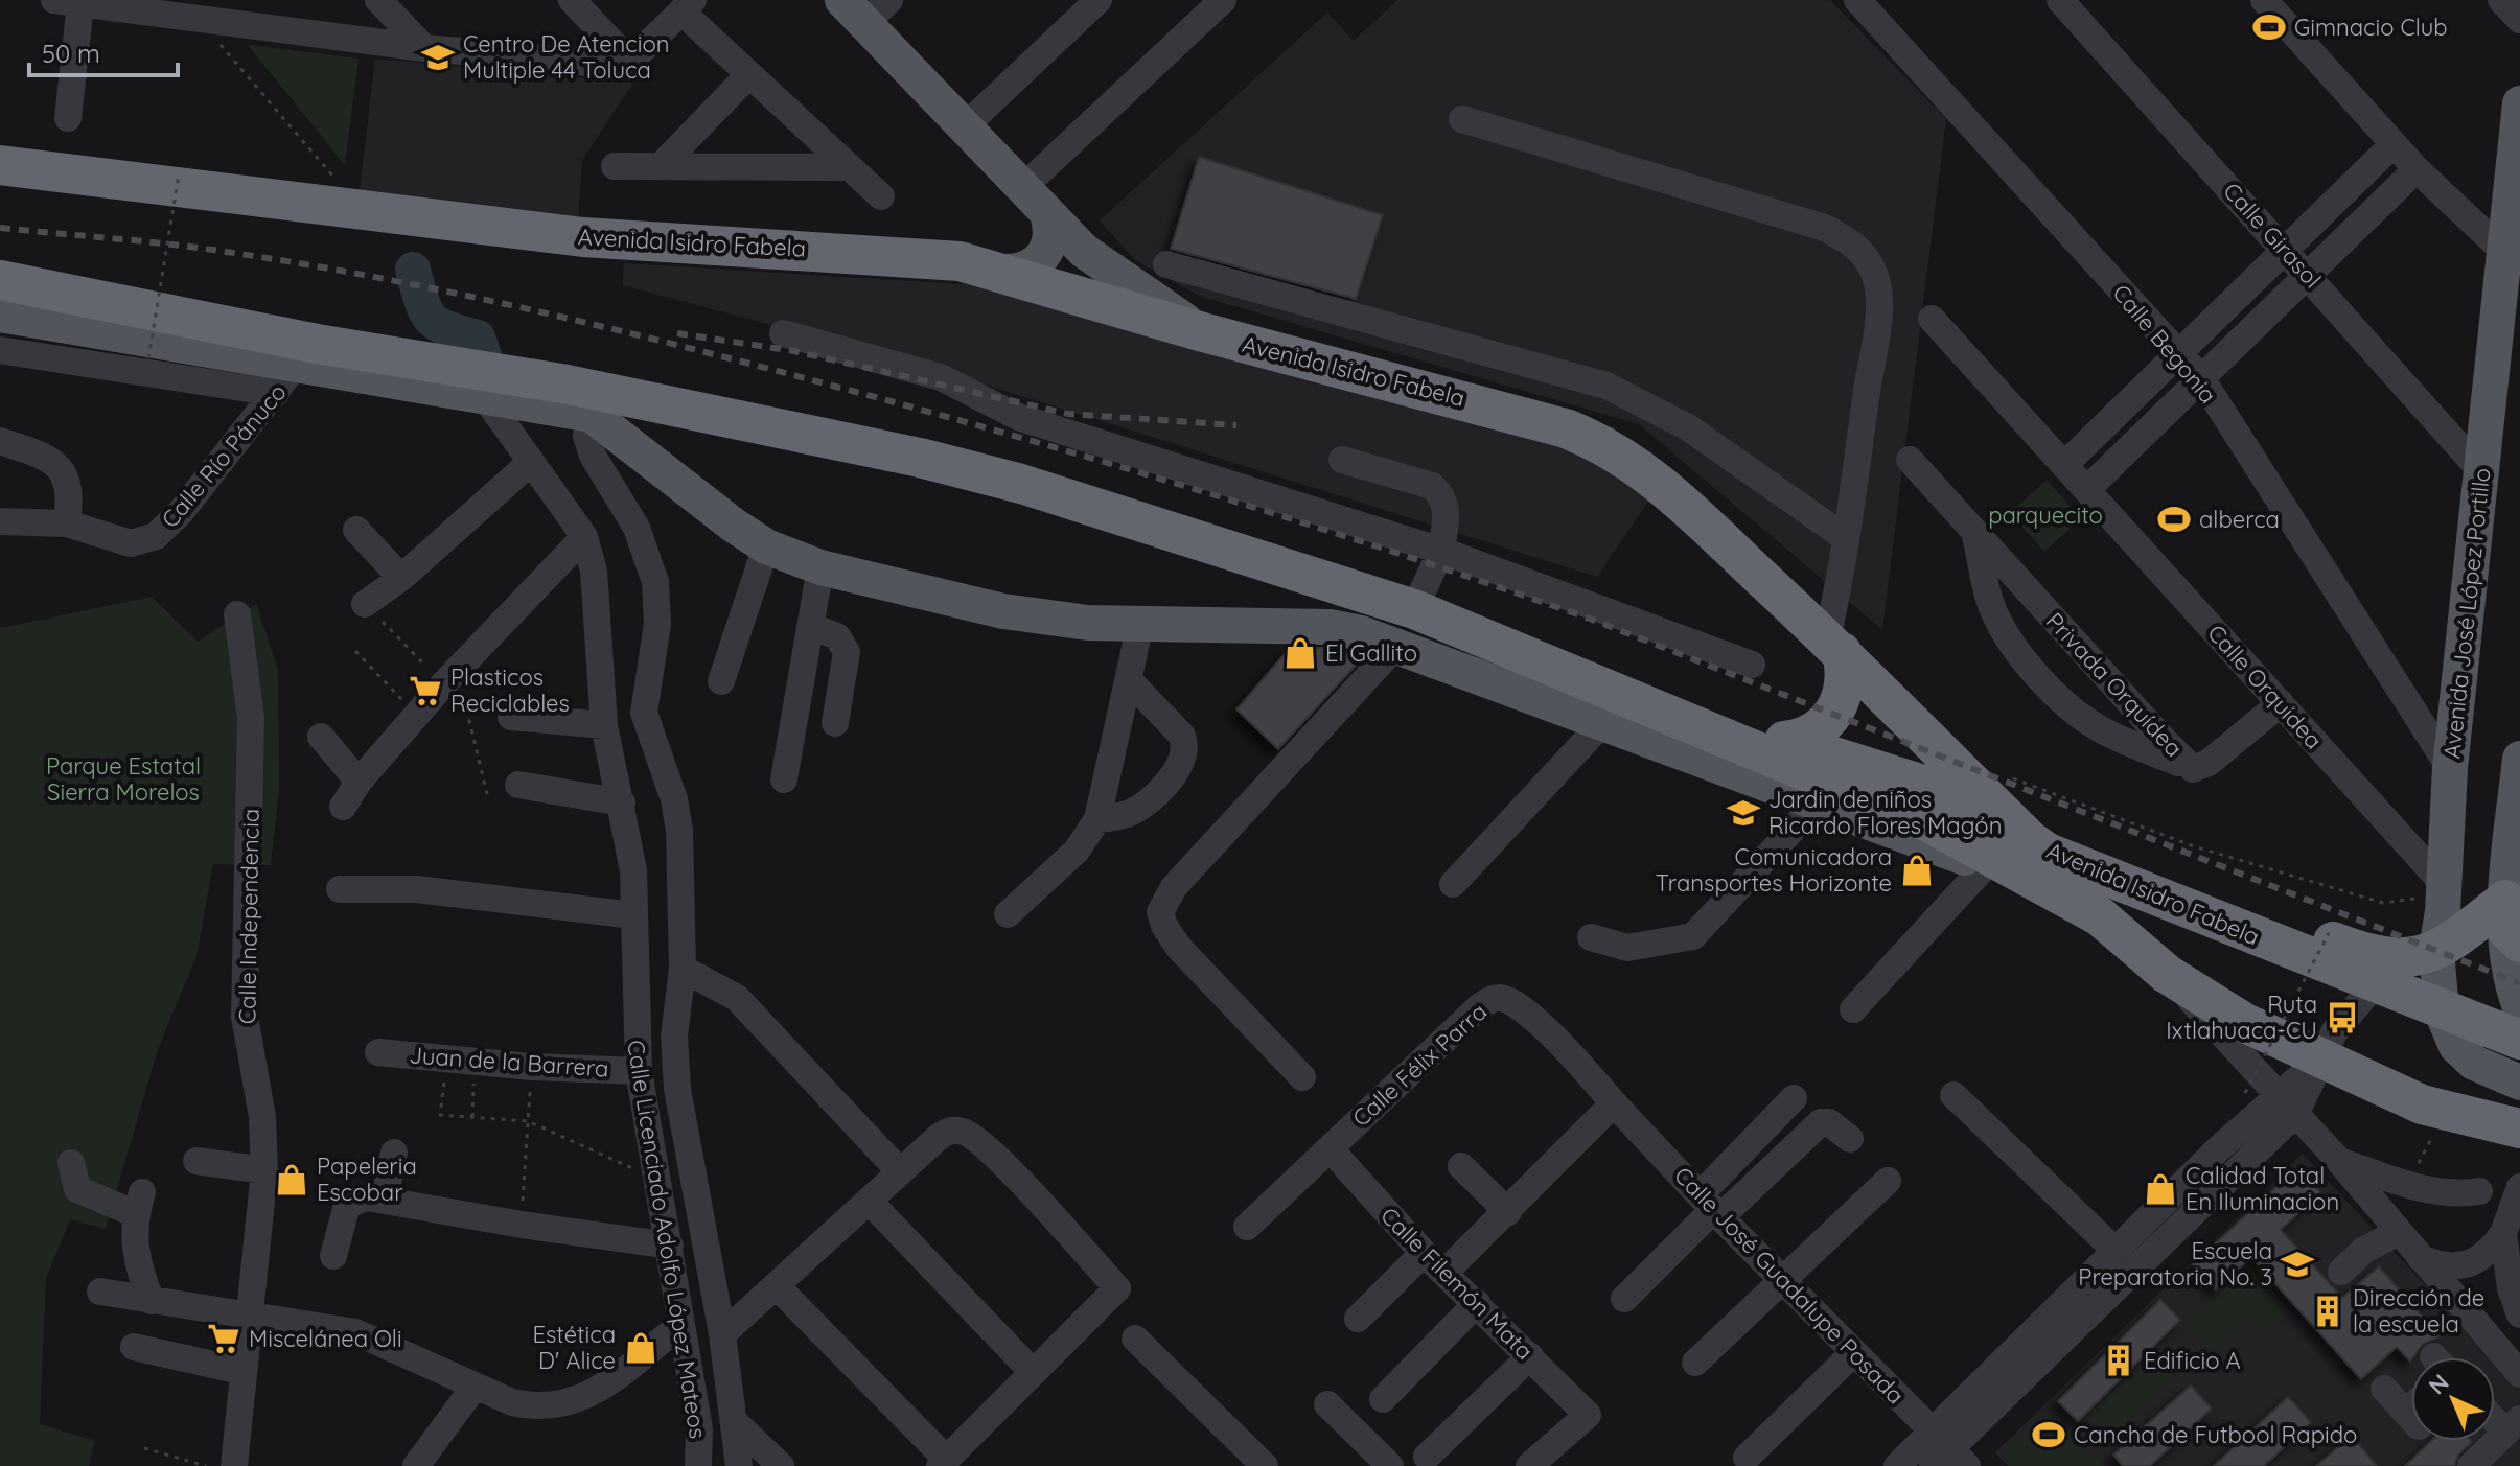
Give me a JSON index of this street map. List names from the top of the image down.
{
  "streets": {
    "highway": ["Avenida Isidro Fabela"],
    "main road": ["Avenida José López Portillo"],
    "street": [
      "Calle Girasol",
      "Calle Begonia",
      "Calle Río Pánuco",
      "Privada Orquídea",
      "Calle Orquidea",
      "Calle Independencia",
      "Juan de la Barrera",
      "Calle Félix Parra",
      "Calle Licenciado Adolfo López Mateos",
      "Calle Filemón Mata",
      "Calle José Guadalupe Posada"
    ]
  },
  "crossings": [
    ["Calle Girasol", "Avenida José López Portillo"],
    ["Calle Begonia", "Avenida José López Portillo"],
    ["Avenida José López Portillo", "Calle Orquidea"],
    ["Juan de la Barrera", "Calle Licenciado Adolfo López Mateos"],
    ["Calle Félix Parra", "Calle Filemón Mata"],
    ["Calle Félix Parra", "Calle José Guadalupe Posada"]
  ],
  "parks": ["parquecito", "Parque Estatal Sierra Morelos"],
  "places": {
    "sports": ["Gimnacio Club", "alberca", "Cancha de Futbool Rapido"],
    "school or university": ["Centro De Atencion Multiple 44 Toluca", "Jardin de niños Ricardo Flores Magón", "Escuela Preparatoria No. 3"],
    "shop": [
      "El Gallito",
      "Comunicadora Transportes Horizonte",
      "Papeleria Escobar",
      "Calidad Total En Iluminacion",
      "Estética D' Alice"
    ],
    "supermarket": ["Plasticos Reciclables", "Miscelánea Oli"],
    "bus stop": ["Ruta Ixtlahuaca-CU"],
    "building": ["Dirección de la escuela", "Edificio A"]
  },
  "scale_bar": "50 m",
  "north": "top left"
}
